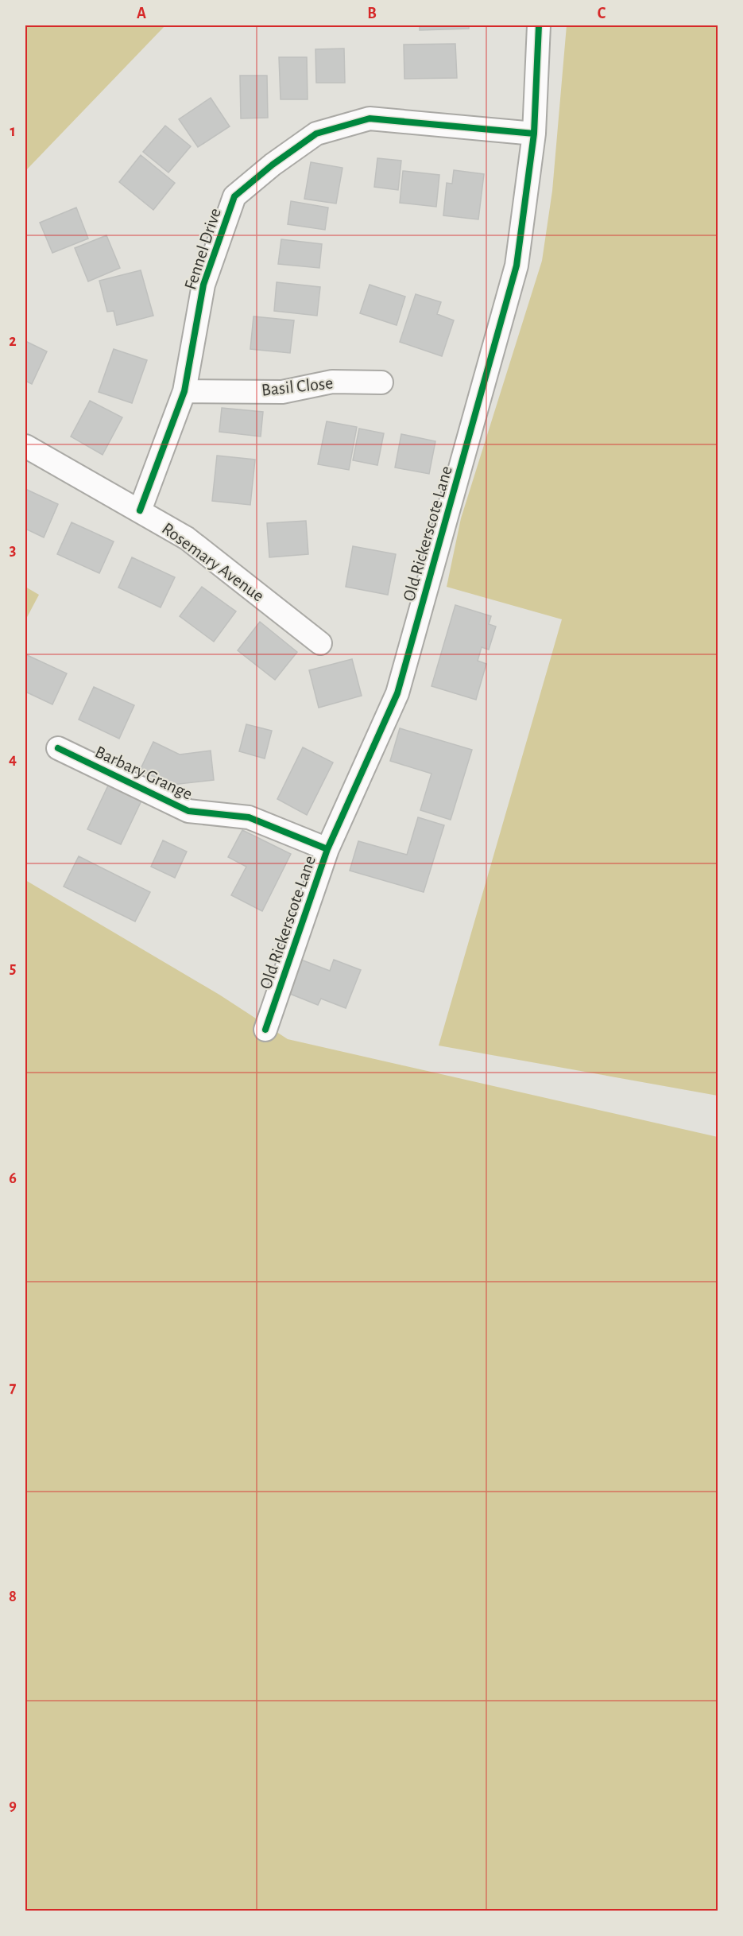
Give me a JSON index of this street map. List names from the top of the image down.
{
  "streets": {
    "street": [
      "Fennel Drive",
      "Basil Close",
      "Old Rickerscote Lane",
      "Rosemary Avenue",
      "Barbary Grange"
    ]
  },
  "crossings": [
    ["Fennel Drive", "Basil Close"],
    ["Fennel Drive", "Old Rickerscote Lane"],
    ["Fennel Drive", "Rosemary Avenue"],
    ["Old Rickerscote Lane", "Barbary Grange"]
  ],
  "grid": {
    "columns": ["A", "B", "C"],
    "rows": [
      "1",
      "2",
      "3",
      "4",
      "5",
      "6",
      "7",
      "8",
      "9"
    ]
  }
}
